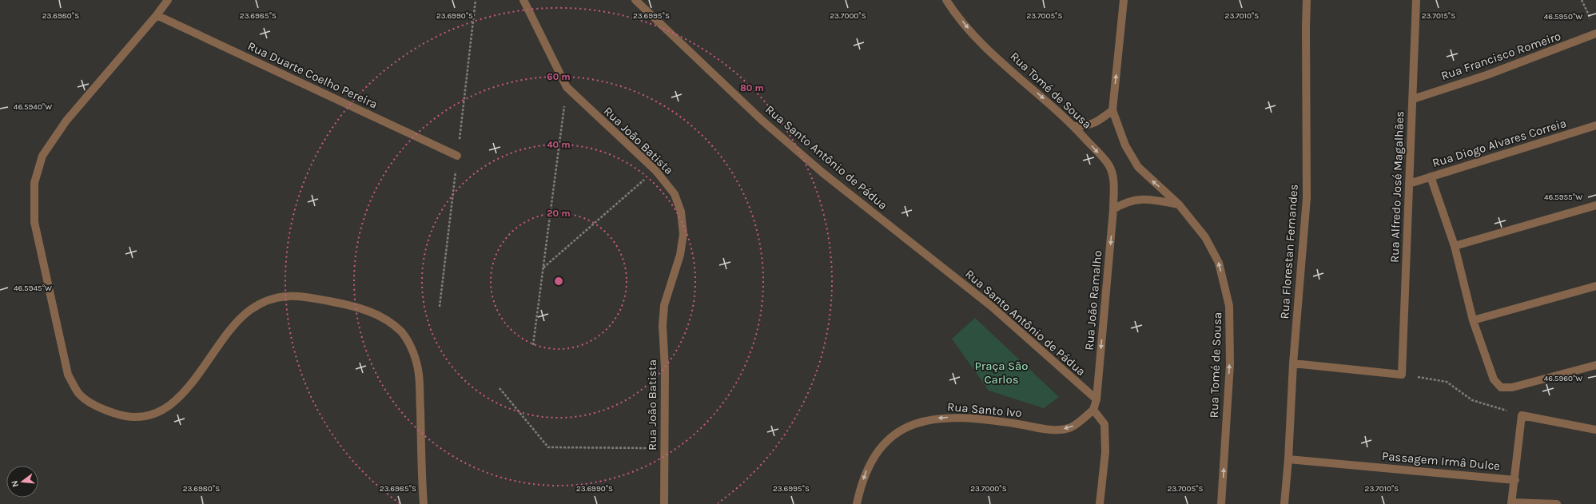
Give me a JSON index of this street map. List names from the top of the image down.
{
  "streets": {
    "street": [
      "Rua Francisco Romeiro",
      "Rua Duarte Coelho Pereira",
      "Rua Tomé de Sousa",
      "Rua João Batista",
      "Rua Diogo Alvares Correia",
      "Rua Santo Antônio de Pádua",
      "Rua Alfredo José Magalhães",
      "Rua Florestan Fernandes",
      "Rua João Ramalho",
      "Rua Santo Ivo",
      "Passagem Irmâ Dulce"
    ]
  },
  "crossings": [
    ["Rua Francisco Romeiro", "Rua Alfredo José Magalhães"],
    ["Rua Tomé de Sousa", "Rua João Ramalho"],
    ["Rua Diogo Alvares Correia", "Rua Alfredo José Magalhães"],
    ["Rua Santo Antônio de Pádua", "Rua João Ramalho"],
    ["Rua Florestan Fernandes", "Passagem Irmâ Dulce"],
    ["Rua João Ramalho", "Rua Santo Ivo"]
  ],
  "one_way": ["Rua João Ramalho", "Rua Santo Ivo"],
  "parks": ["Praça São Carlos"],
  "north": "left",
  "coordinates": [
    "23.6980°S",
    "23.6985°S",
    "23.6990°S",
    "23.6995°S",
    "23.7000°S",
    "23.7005°S",
    "23.7010°S",
    "23.7015°S",
    "46.5950°W",
    "46.5940°W",
    "46.5955°W",
    "46.5945°W",
    "46.5960°W"
  ],
  "rings": [
    "60 m",
    "80 m",
    "40 m",
    "20 m"
  ]
}
